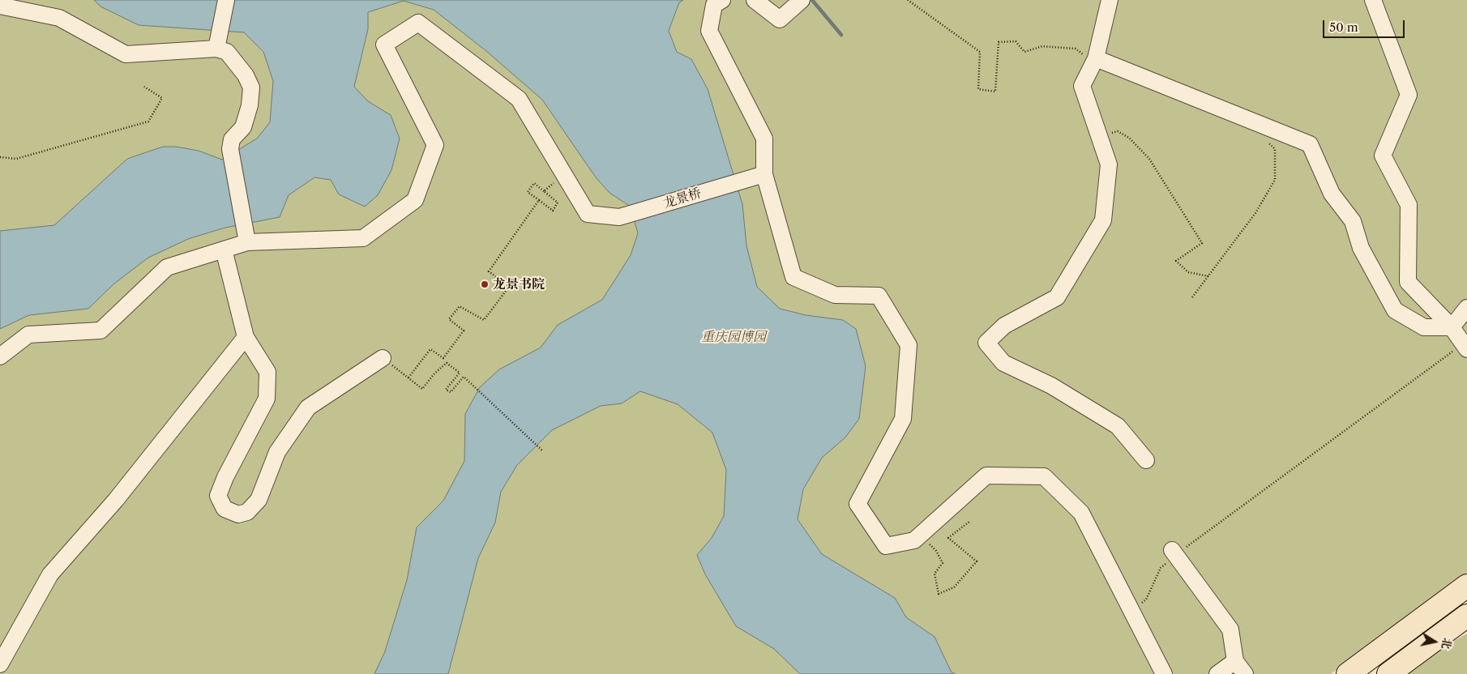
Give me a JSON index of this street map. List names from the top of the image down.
{
  "streets": {
    "lane": ["龙景桥"]
  },
  "parks": ["重庆园博园"],
  "places": ["龙景书院"],
  "scale_bar": "50 m",
  "north": "right"
}
